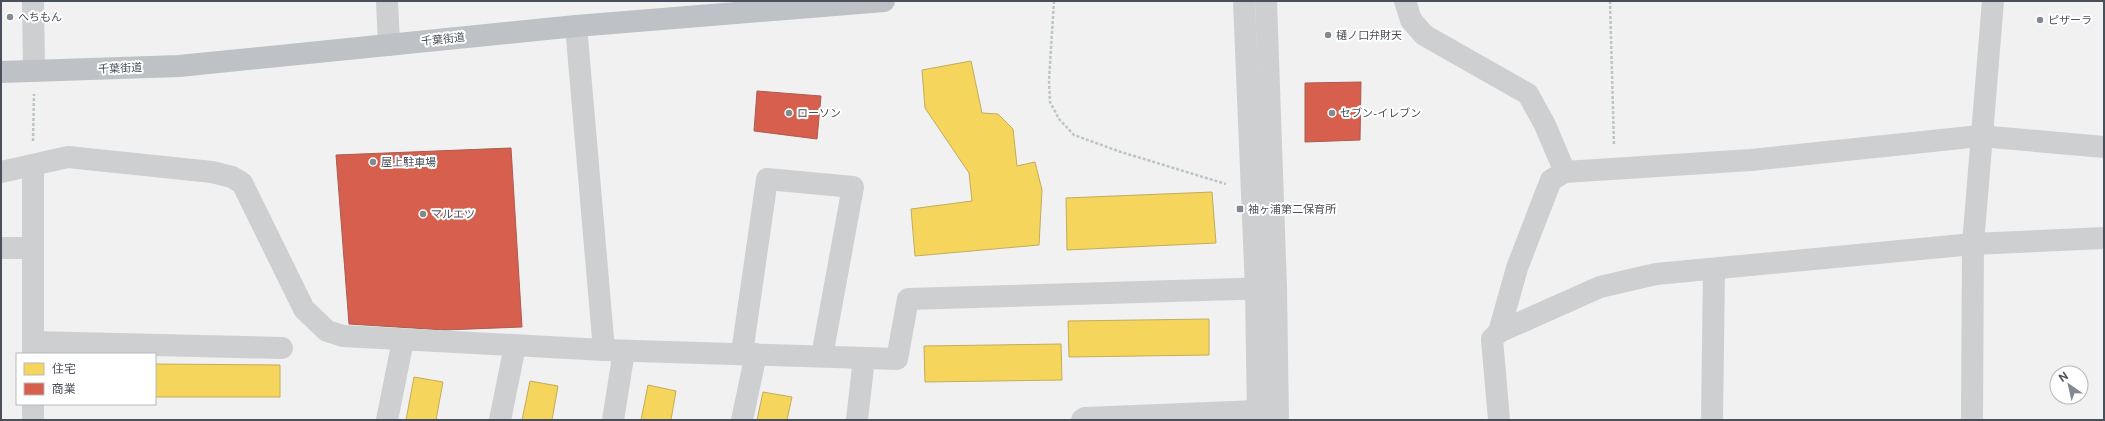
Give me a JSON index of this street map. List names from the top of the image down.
{
  "streets": {
    "highway": ["千葉街道"]
  },
  "places": {
    "other": [
      "へちもん",
      "ピザーラ",
      "樋ノ口弁財天",
      "ローソン",
      "セブン-イレブン",
      "屋上駐車場",
      "マルエツ"
    ],
    "transit": ["袖ヶ浦第二保育所"]
  },
  "legend": ["住宅", "商業"],
  "north": "top left"
}
